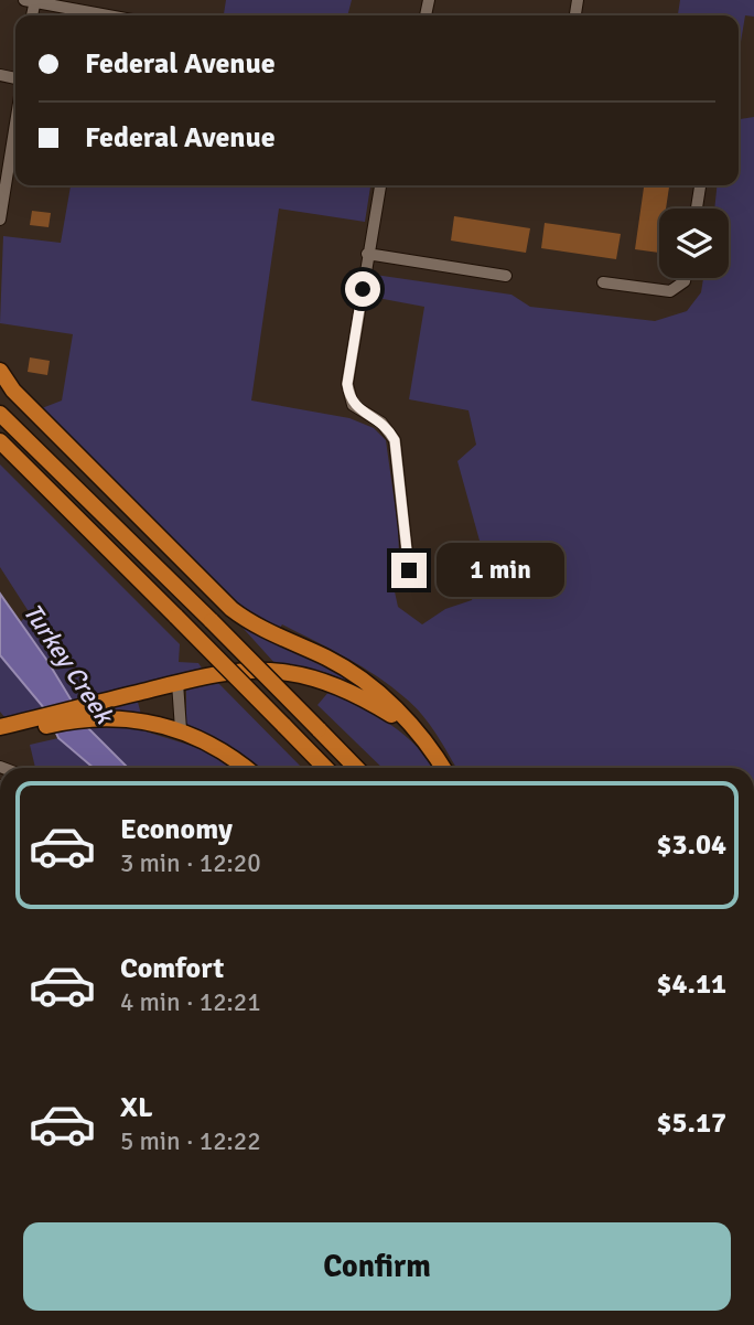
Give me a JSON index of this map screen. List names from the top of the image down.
{
  "water": ["Turkey Creek"],
  "page": {
    "banner": ["Federal Avenue", "Federal Avenue"],
    "bubble": "1 min",
    "list": [
      {
        "name": "Economy",
        "note": "3 min · 12:20",
        "value": "$3.04"
      },
      {
        "name": "Comfort",
        "note": "4 min · 12:21",
        "value": "$4.11"
      },
      {
        "name": "XL",
        "note": "5 min · 12:22",
        "value": "$5.17"
      }
    ],
    "buttons": "Confirm"
  }
}
